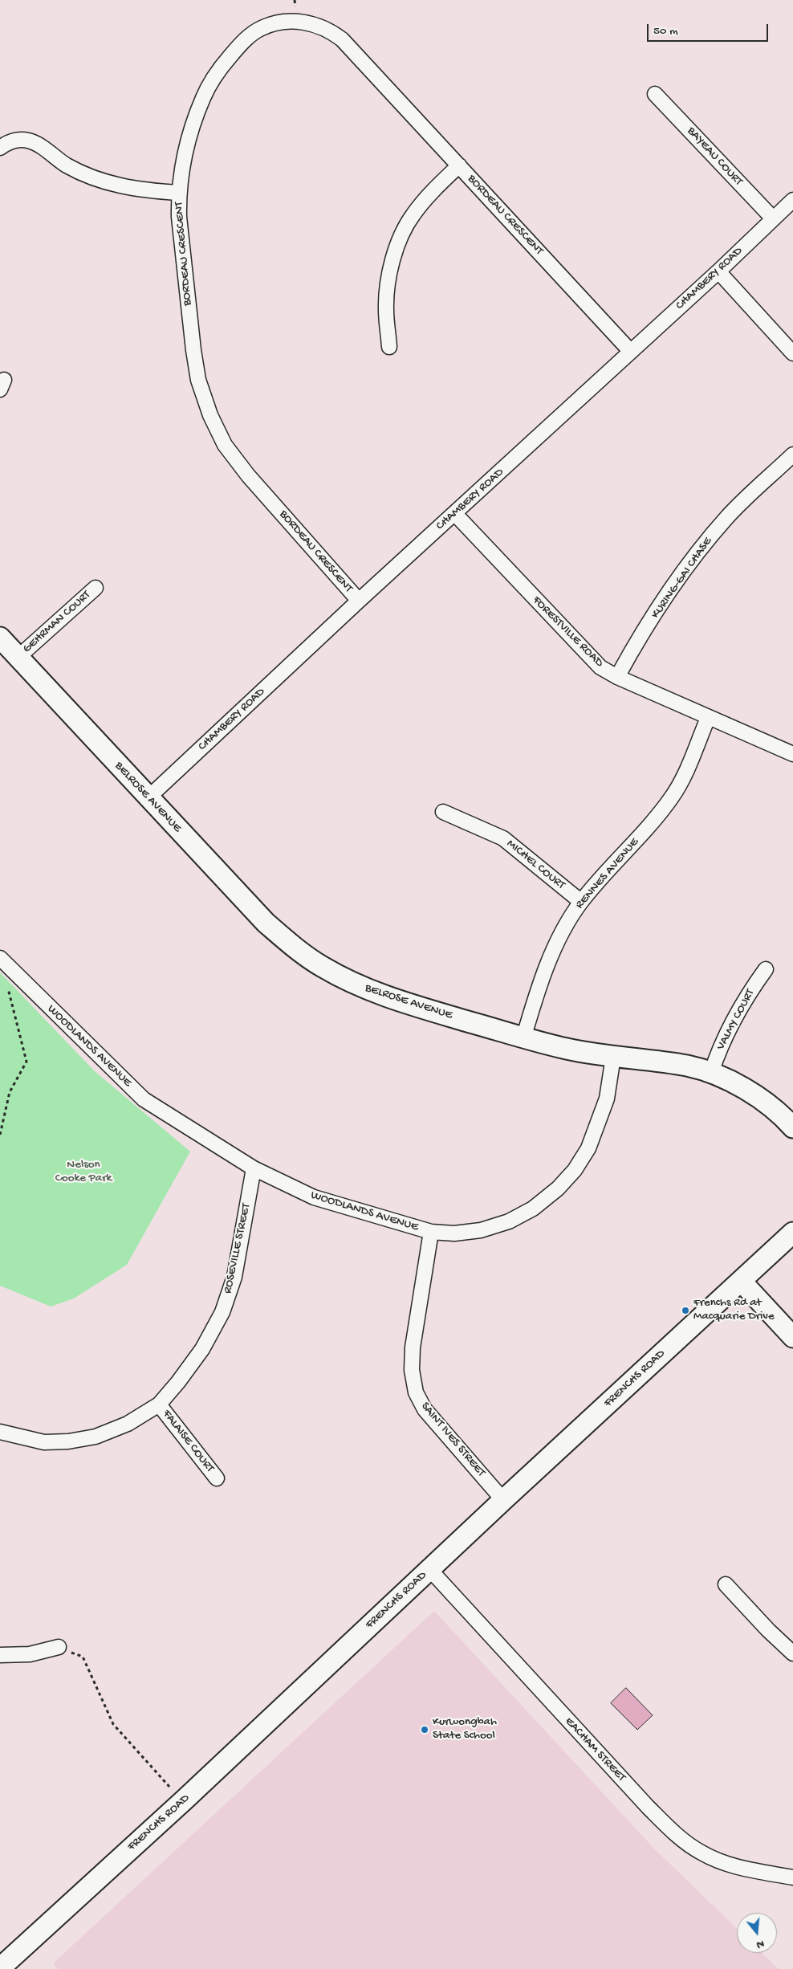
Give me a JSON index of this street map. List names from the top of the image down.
{
  "streets": {
    "street": [
      "BAYEAU COURT",
      "BORDEAU CRESCENT",
      "CHAMBERY ROAD",
      "KURING-GAI CHASE",
      "GEHRMAN COURT",
      "FORESTVILLE ROAD",
      "BELROSE AVENUE",
      "MICHEL COURT",
      "RENNES AVENUE",
      "VALMY COURT",
      "WOODLANDS AVENUE",
      "ROSEVILLE STREET",
      "FRENCHS ROAD",
      "SAINT IVES STREET",
      "FALAISE COURT",
      "EACHAM STREET"
    ]
  },
  "crossings": [
    ["BAYEAU COURT", "CHAMBERY ROAD"],
    ["BORDEAU CRESCENT", "CHAMBERY ROAD"],
    ["CHAMBERY ROAD", "FORESTVILLE ROAD"],
    ["CHAMBERY ROAD", "BELROSE AVENUE"],
    ["KURING-GAI CHASE", "FORESTVILLE ROAD"],
    ["GEHRMAN COURT", "BELROSE AVENUE"],
    ["FORESTVILLE ROAD", "RENNES AVENUE"],
    ["BELROSE AVENUE", "RENNES AVENUE"],
    ["BELROSE AVENUE", "VALMY COURT"],
    ["BELROSE AVENUE", "WOODLANDS AVENUE"],
    ["MICHEL COURT", "RENNES AVENUE"],
    ["WOODLANDS AVENUE", "ROSEVILLE STREET"],
    ["WOODLANDS AVENUE", "SAINT IVES STREET"],
    ["ROSEVILLE STREET", "FALAISE COURT"],
    ["FRENCHS ROAD", "SAINT IVES STREET"],
    ["FRENCHS ROAD", "EACHAM STREET"]
  ],
  "parks": ["Nelson Cooke Park"],
  "places": ["Frenchs Rd at Macquarie Drive", "Kurwongbah State School"],
  "scale_bar": "50 m",
  "north": "bottom"
}
